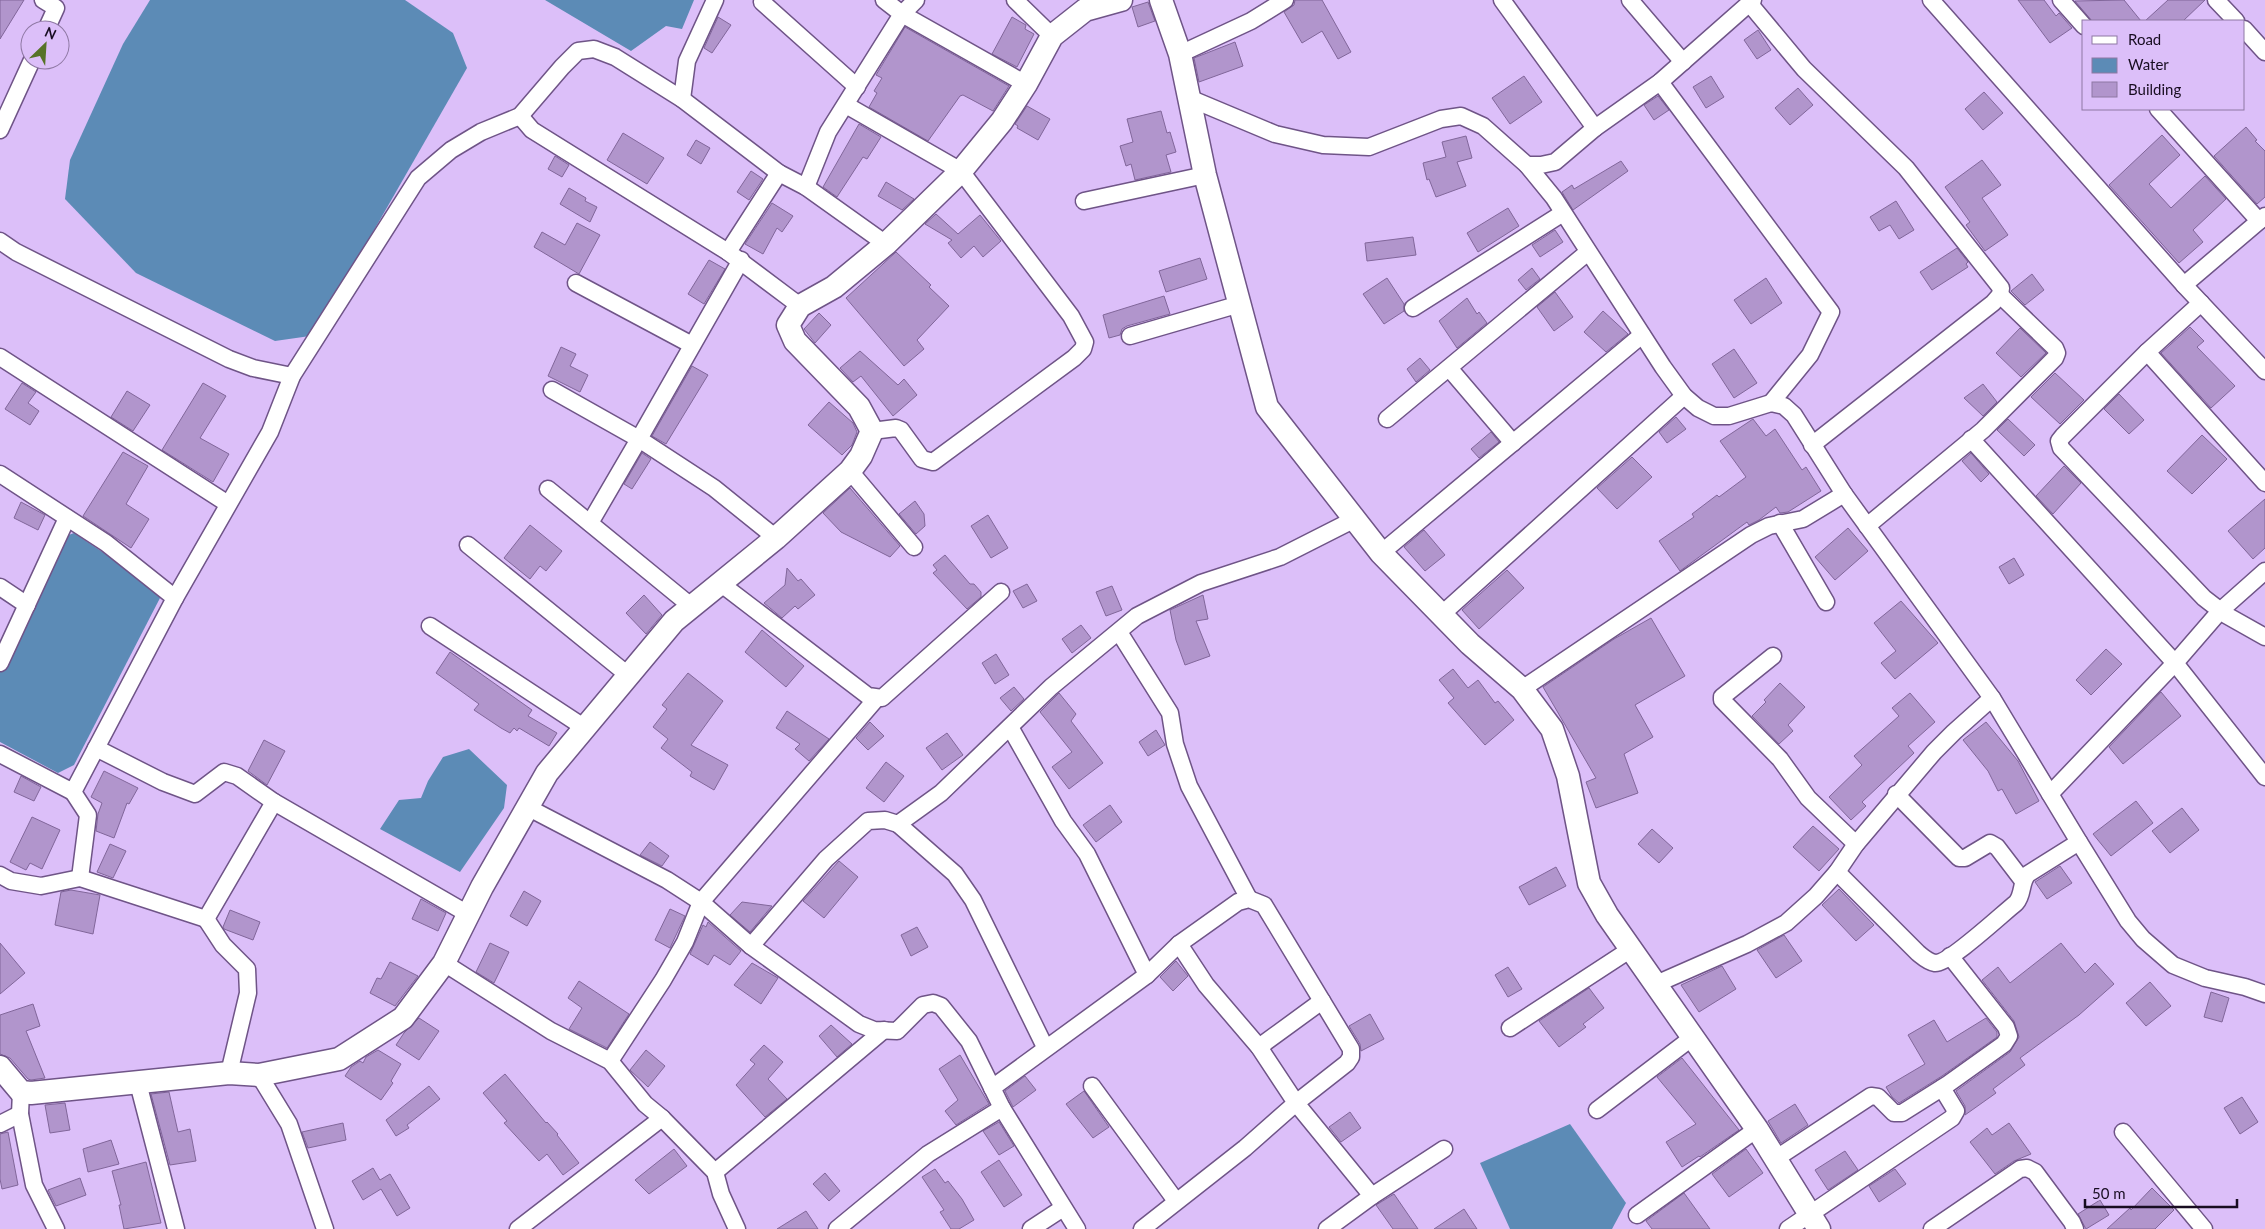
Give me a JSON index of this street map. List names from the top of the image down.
{
  "legend": ["Road", "Water", "Building"],
  "scale_bar": "50 m",
  "north": "top right"
}
